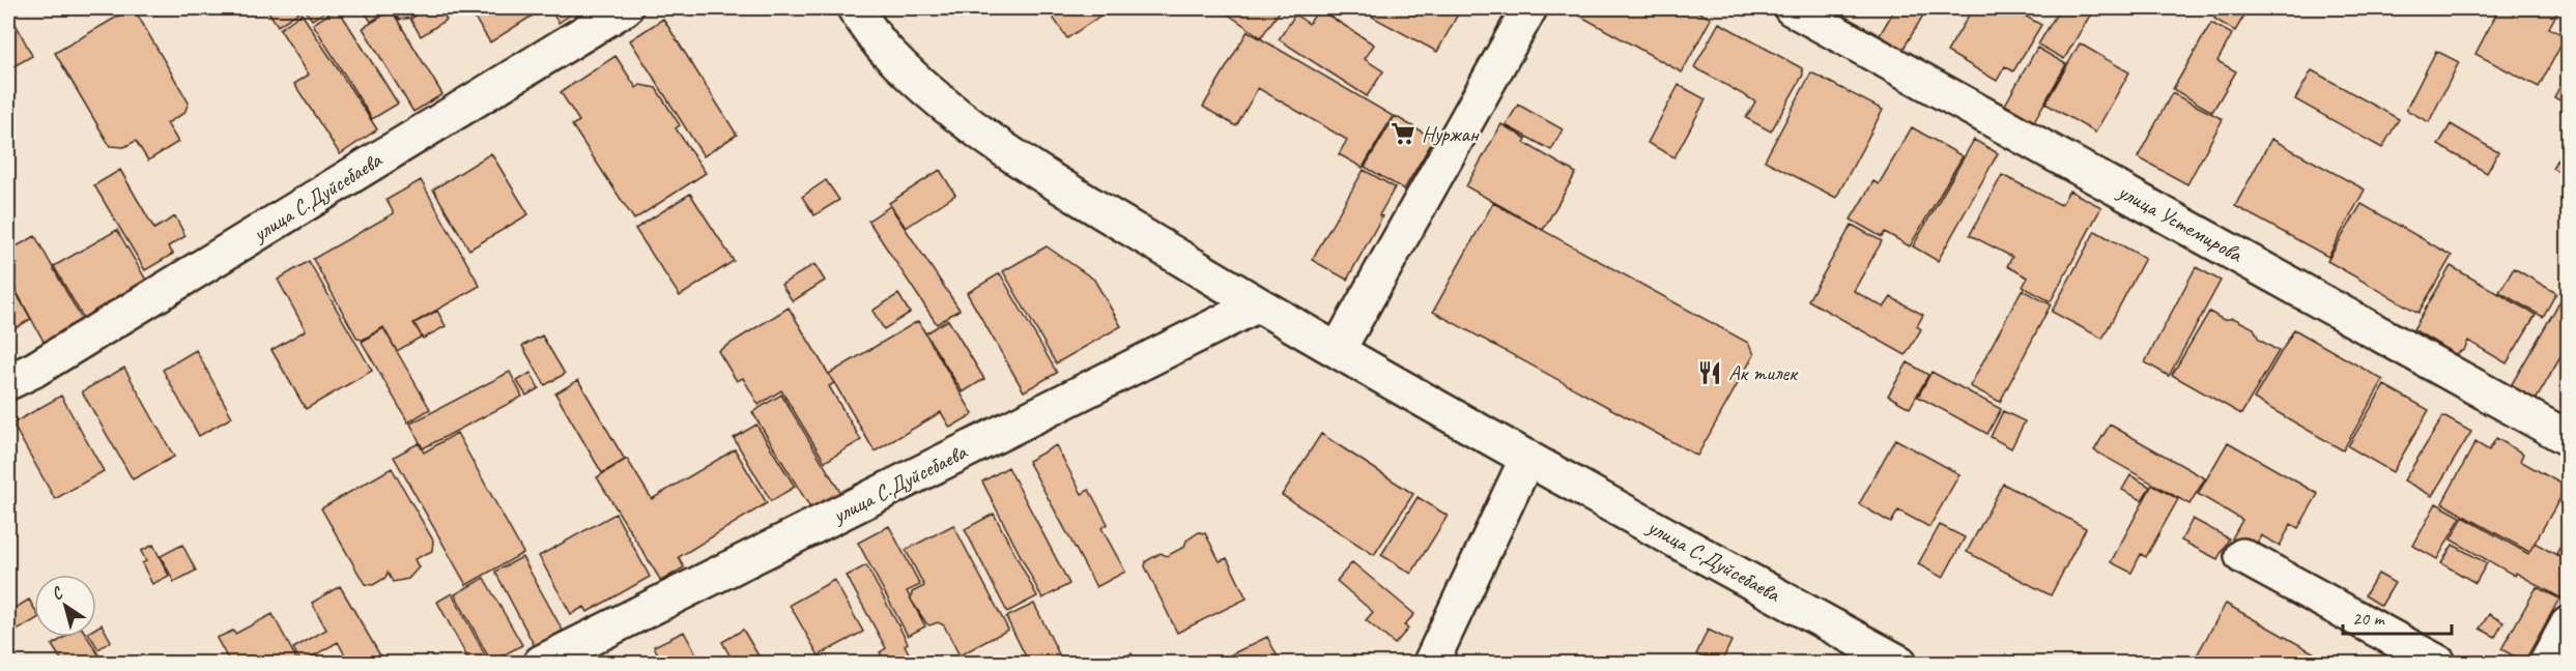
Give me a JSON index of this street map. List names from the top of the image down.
{
  "streets": {
    "street": ["улица С.Дуйсебаева", "улица Устемирова"]
  },
  "places": {
    "supermarket": ["Нуржан"],
    "restaurant": ["Ак тилек"]
  },
  "scale_bar": "20 m",
  "north": "top left"
}
